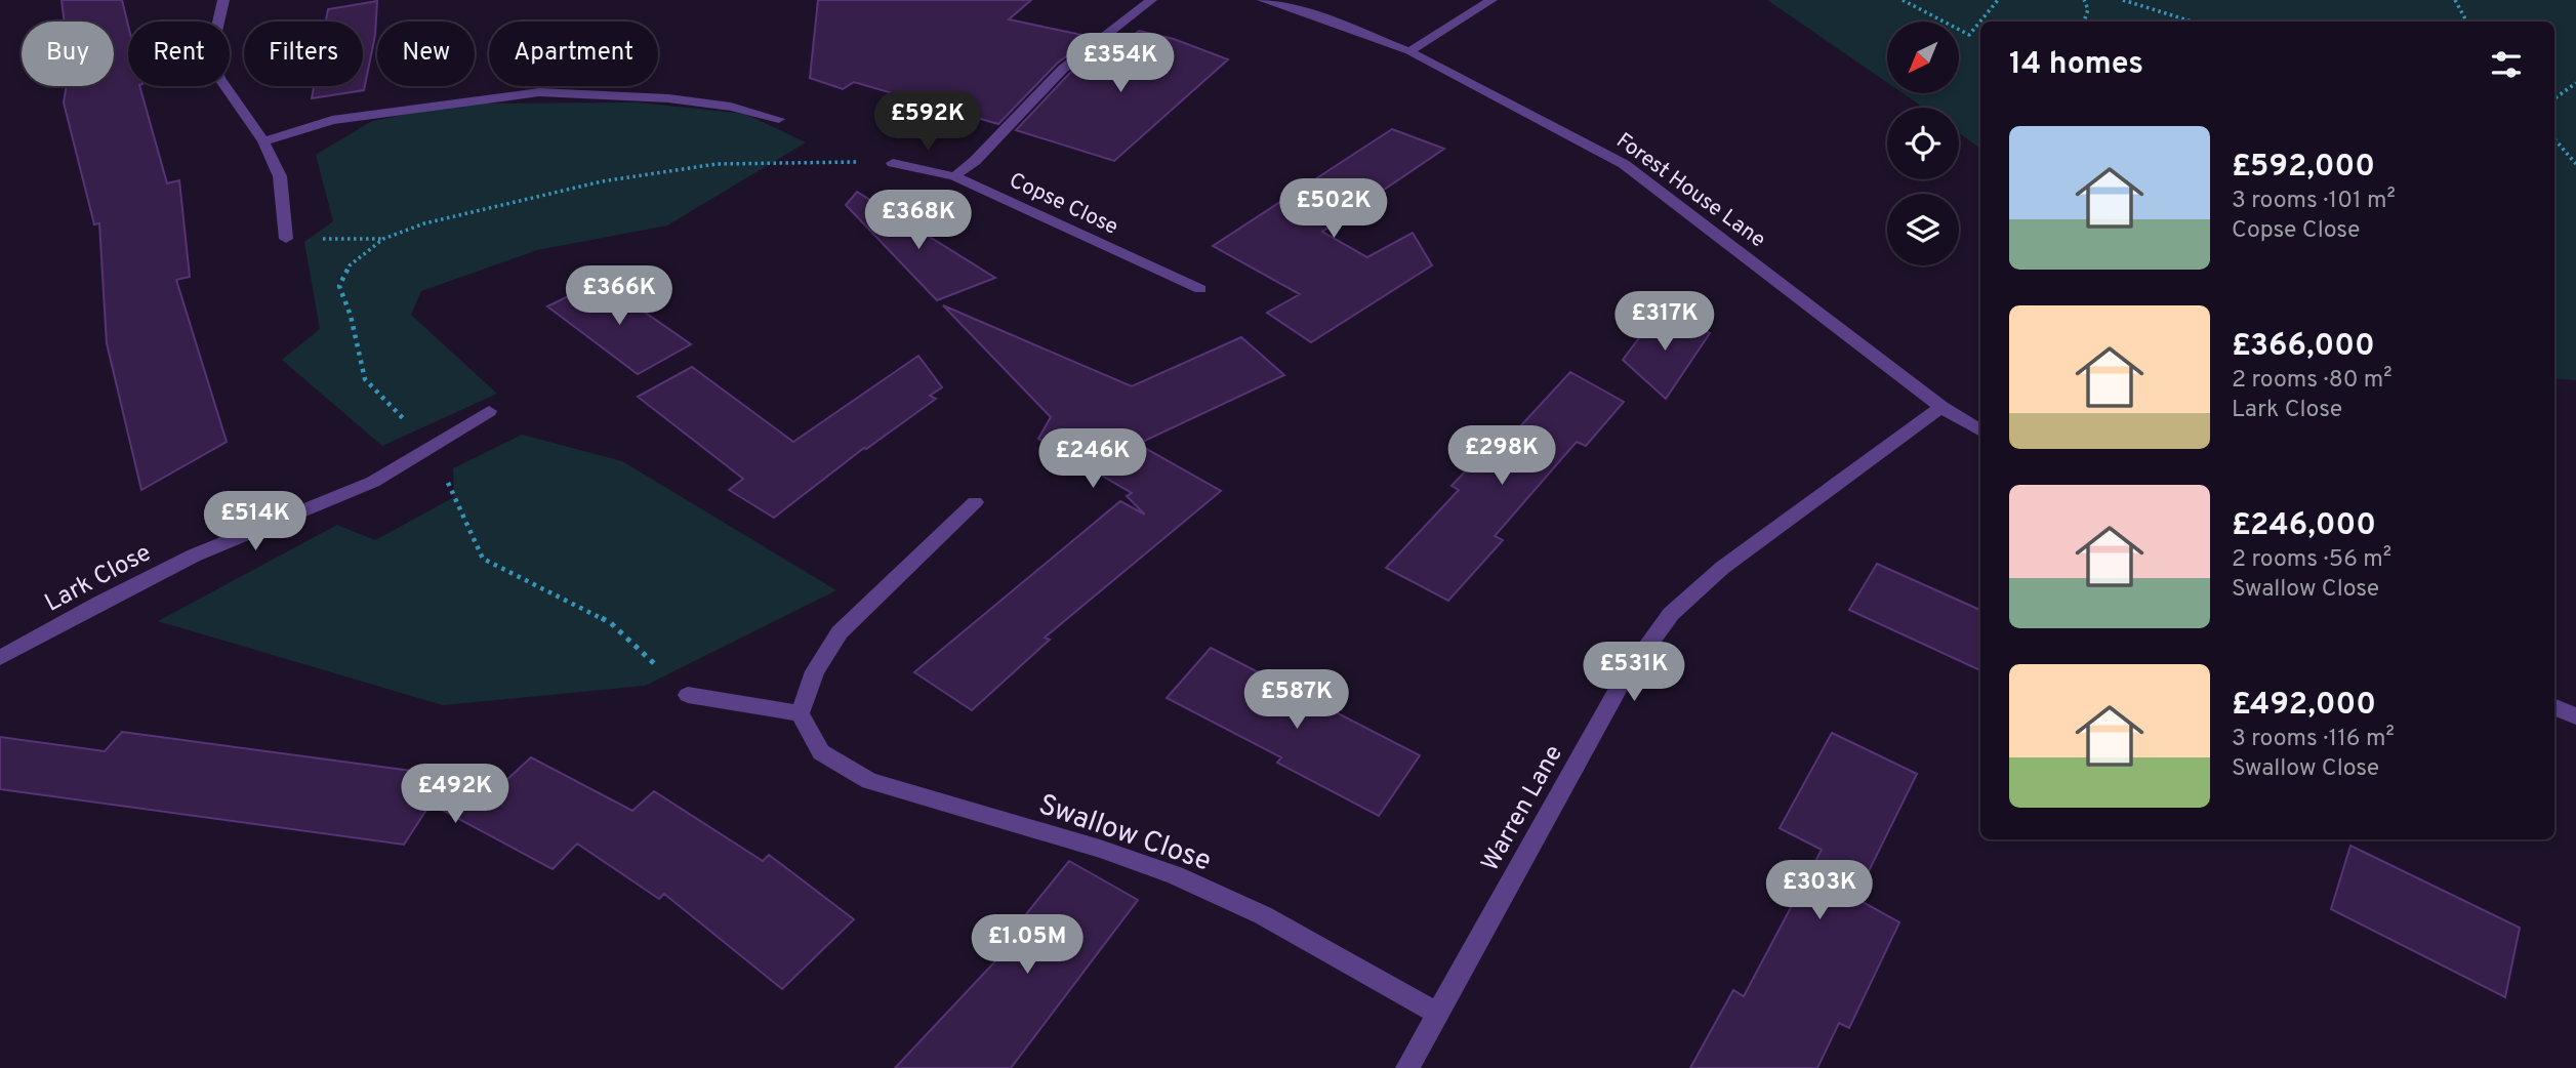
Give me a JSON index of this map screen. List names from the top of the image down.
{
  "streets": {
    "street": [
      "Forest House Lane",
      "Copse Close",
      "Lark Close",
      "Warren Lane",
      "Swallow Close"
    ]
  },
  "crossings": [
    ["Forest House Lane", "Warren Lane"],
    ["Warren Lane", "Swallow Close"]
  ],
  "north": "bottom left",
  "page": {
    "chip": [
      "Buy",
      "Rent",
      "Filters",
      "New",
      "Apartment"
    ],
    "heading": "14 homes",
    "price": [
      "£354K",
      "£592K",
      "£502K",
      "£368K",
      "£366K",
      "£317K",
      "£298K",
      "£246K",
      "£514K",
      "£531K",
      "£587K",
      "£492K",
      "£303K",
      "£1.05M"
    ],
    "list": [
      {
        "name": "£592,000",
        "note": "3 rooms · 101 m² · Copse Close"
      },
      {
        "name": "£366,000",
        "note": "2 rooms · 80 m² · Lark Close"
      },
      {
        "name": "£246,000",
        "note": "2 rooms · 56 m² · Swallow Close"
      },
      {
        "name": "£492,000",
        "note": "3 rooms · 116 m² · Swallow Close"
      }
    ]
  }
}
